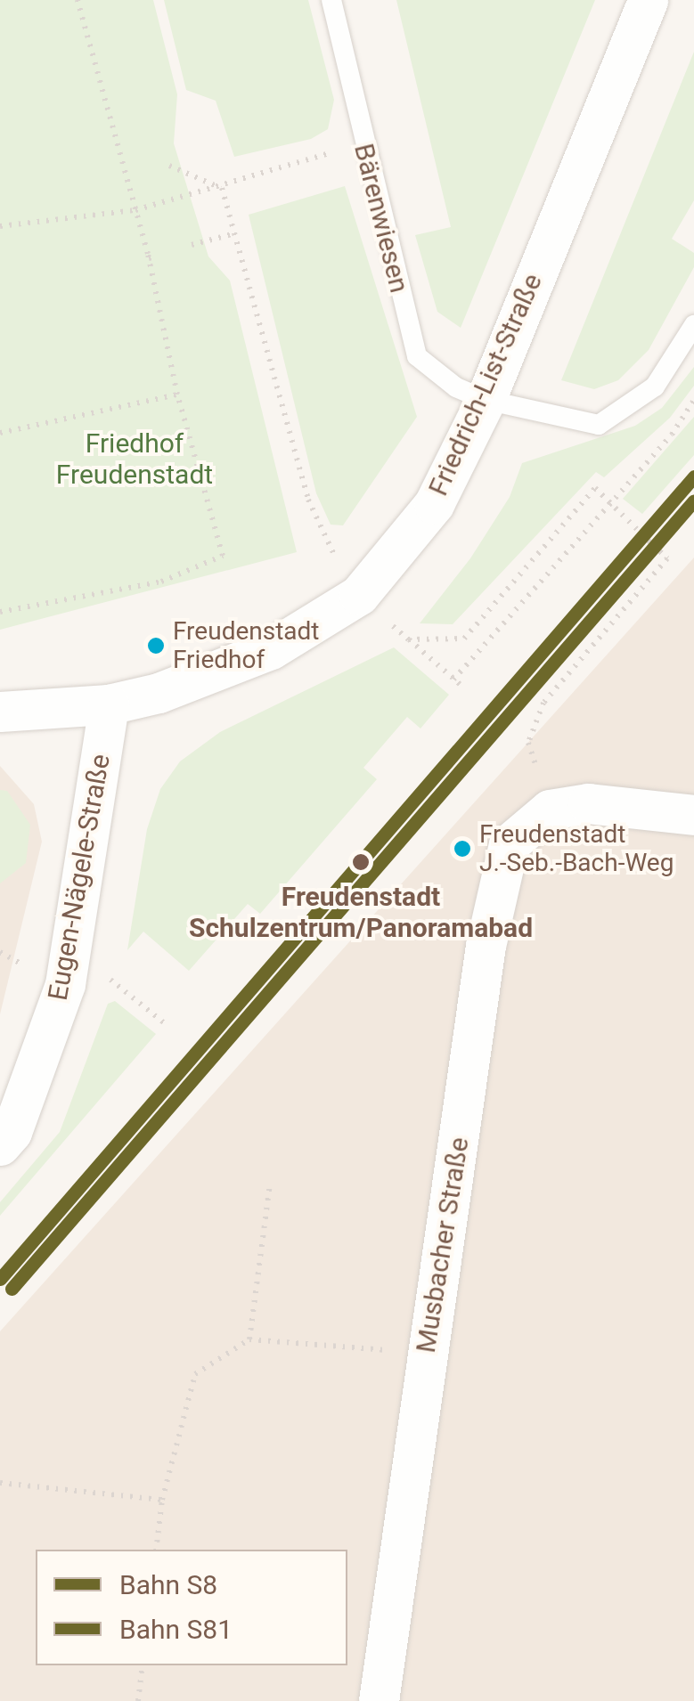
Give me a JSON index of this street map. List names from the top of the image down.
{
  "streets": {
    "street": ["Friedrich-List-Straße", "Eugen-Nägele-Straße", "Musbacher Straße"],
    "lane": ["Bärenwiesen"]
  },
  "crossings": [
    ["Bärenwiesen", "Friedrich-List-Straße"],
    ["Friedrich-List-Straße", "Eugen-Nägele-Straße"]
  ],
  "parks": ["Friedhof Freudenstadt"],
  "places": ["Freudenstadt Friedhof", "Freudenstadt J.-Seb.-Bach-Weg", "Freudenstadt Schulzentrum/Panoramabad"],
  "lines": ["rail line S8", "rail line S81"],
  "legend": ["Bahn S8", "Bahn S81"]
}
